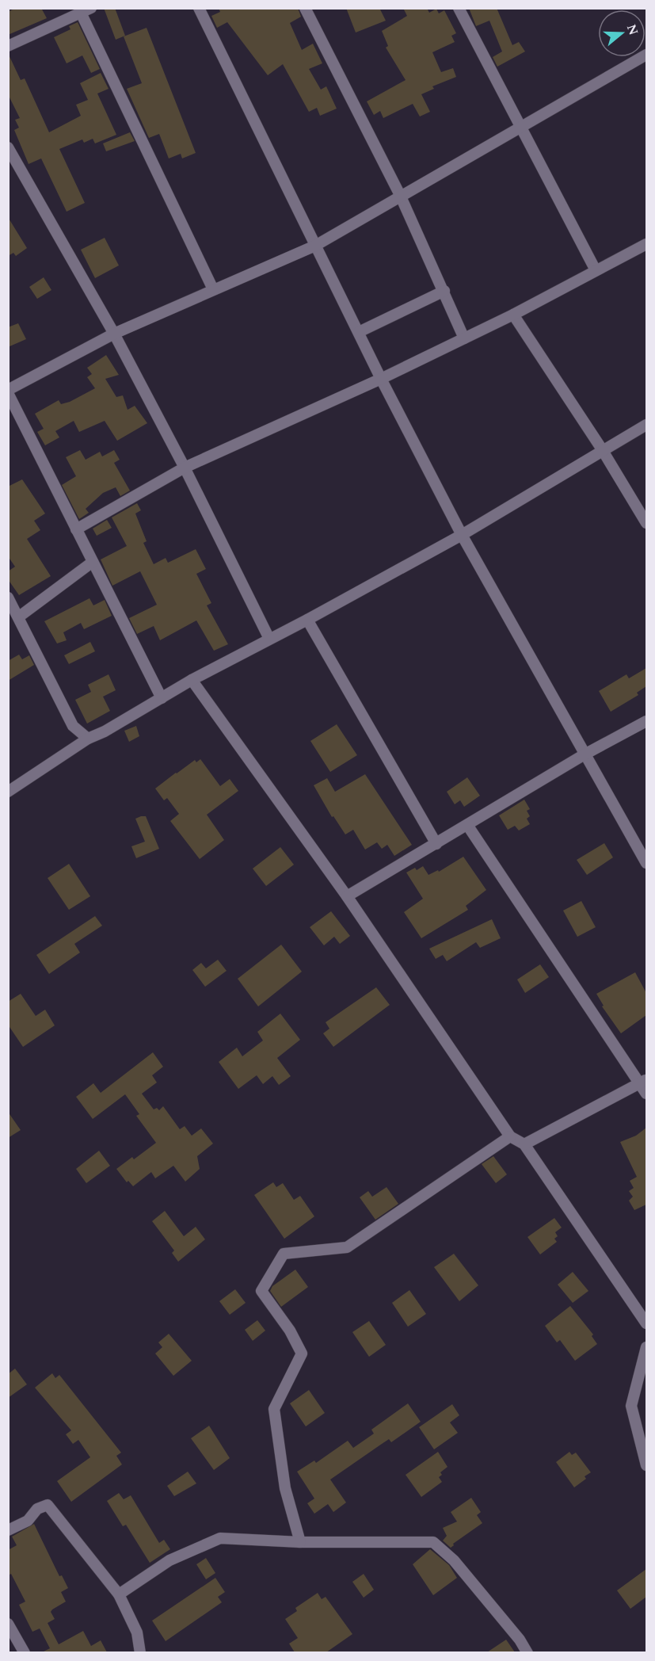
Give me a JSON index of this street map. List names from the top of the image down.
{
  "north": "right"
}
